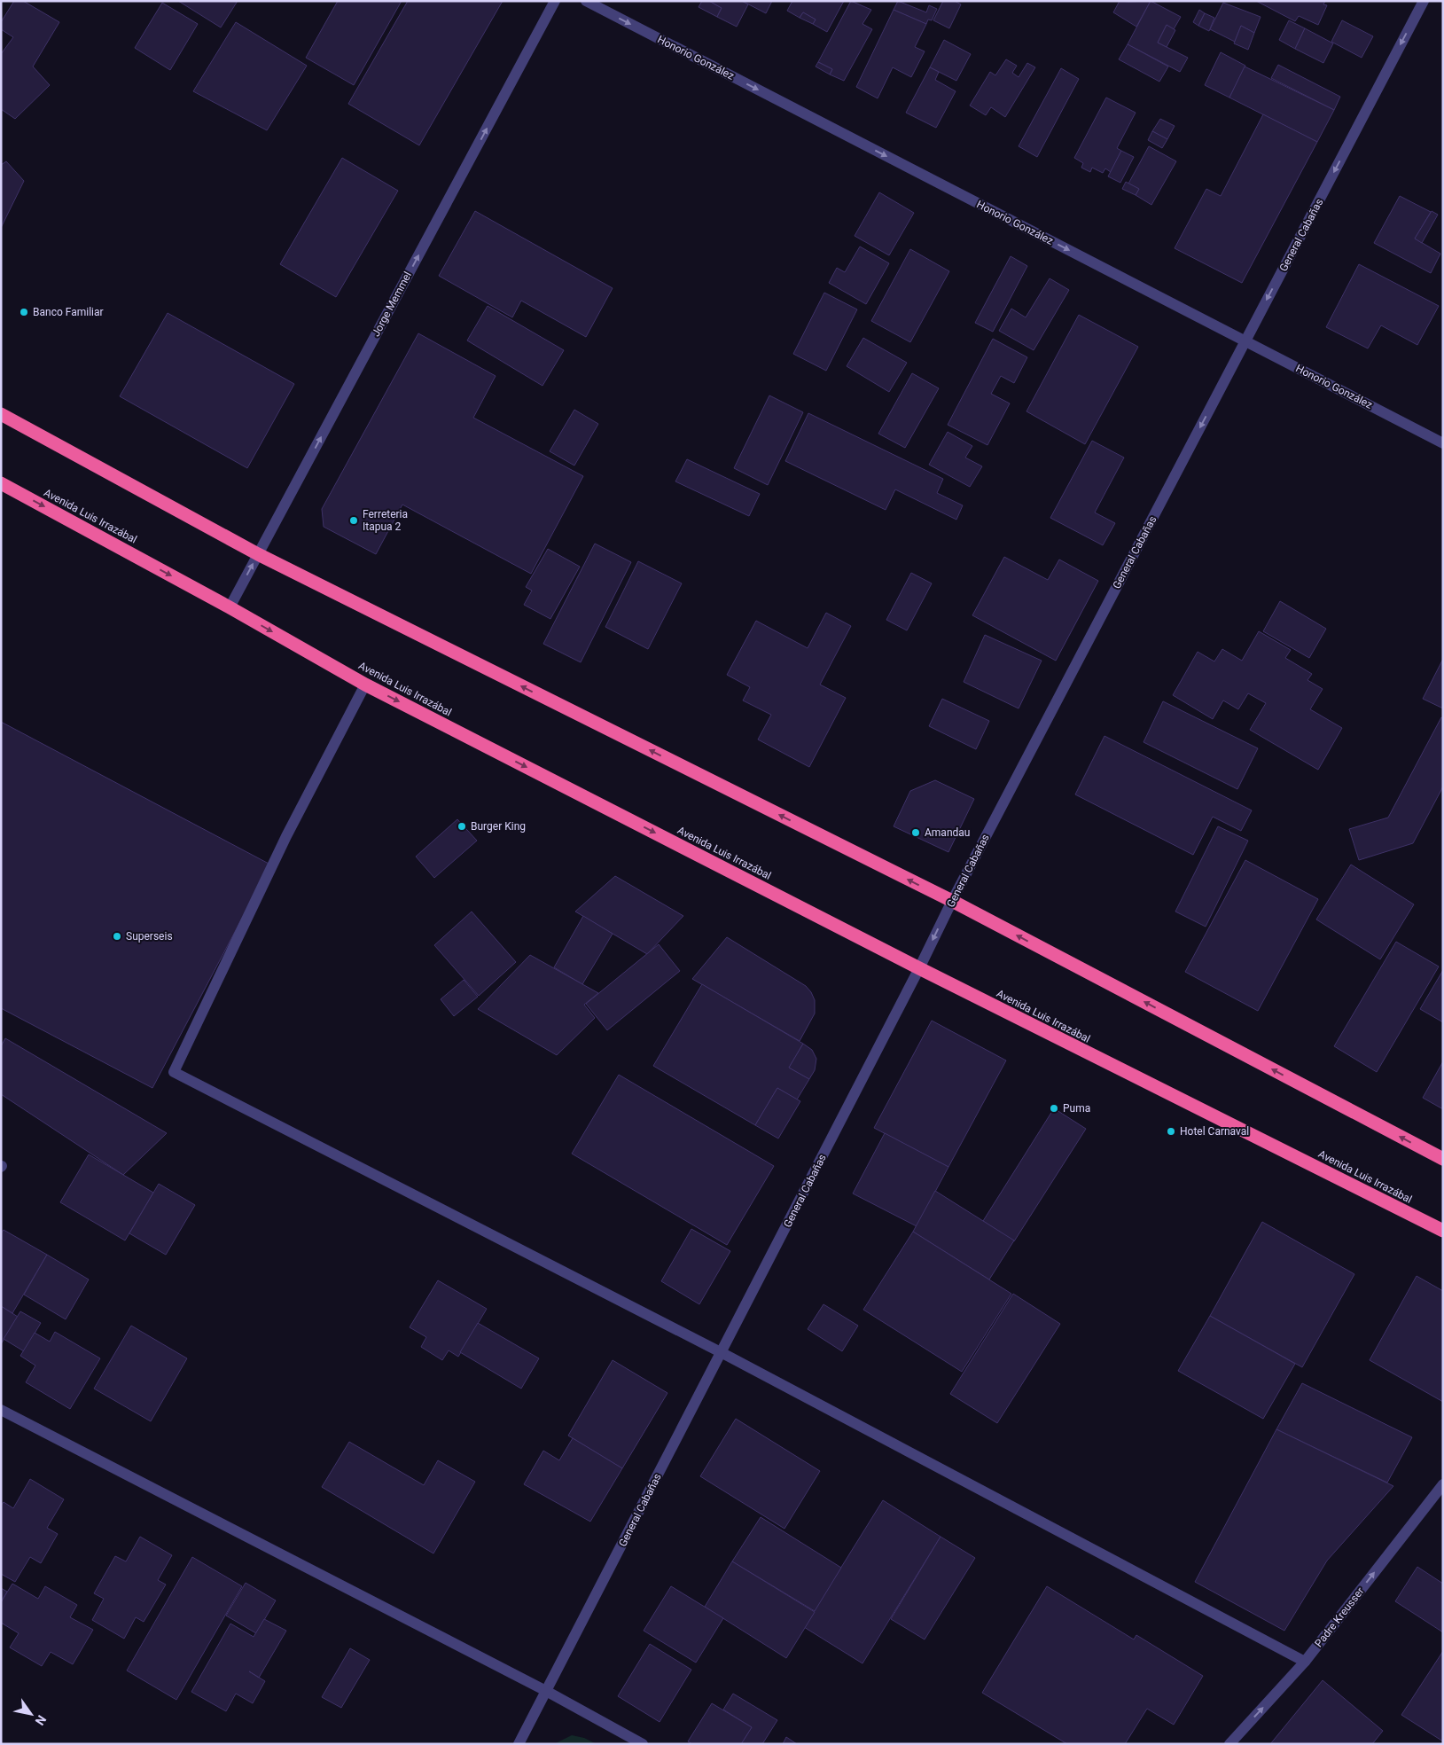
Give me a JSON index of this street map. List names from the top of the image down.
{
  "streets": {
    "highway": ["Avenida Luis Irrazábal"],
    "street": [
      "Honorio González",
      "General Cabañas",
      "Jorge Memmel",
      "Padre Kreusser"
    ]
  },
  "crossings": [
    ["Honorio González", "General Cabañas"],
    ["General Cabañas", "Avenida Luis Irrazábal"],
    ["Jorge Memmel", "Avenida Luis Irrazábal"]
  ],
  "one_way": [
    "Honorio González",
    "General Cabañas",
    "Jorge Memmel",
    "Padre Kreusser"
  ],
  "places": [
    "Banco Familiar",
    "Ferreteria Itapua 2",
    "Burger King",
    "Amandau",
    "Superseis",
    "Puma",
    "Hotel Carnaval"
  ],
  "north": "bottom right"
}
